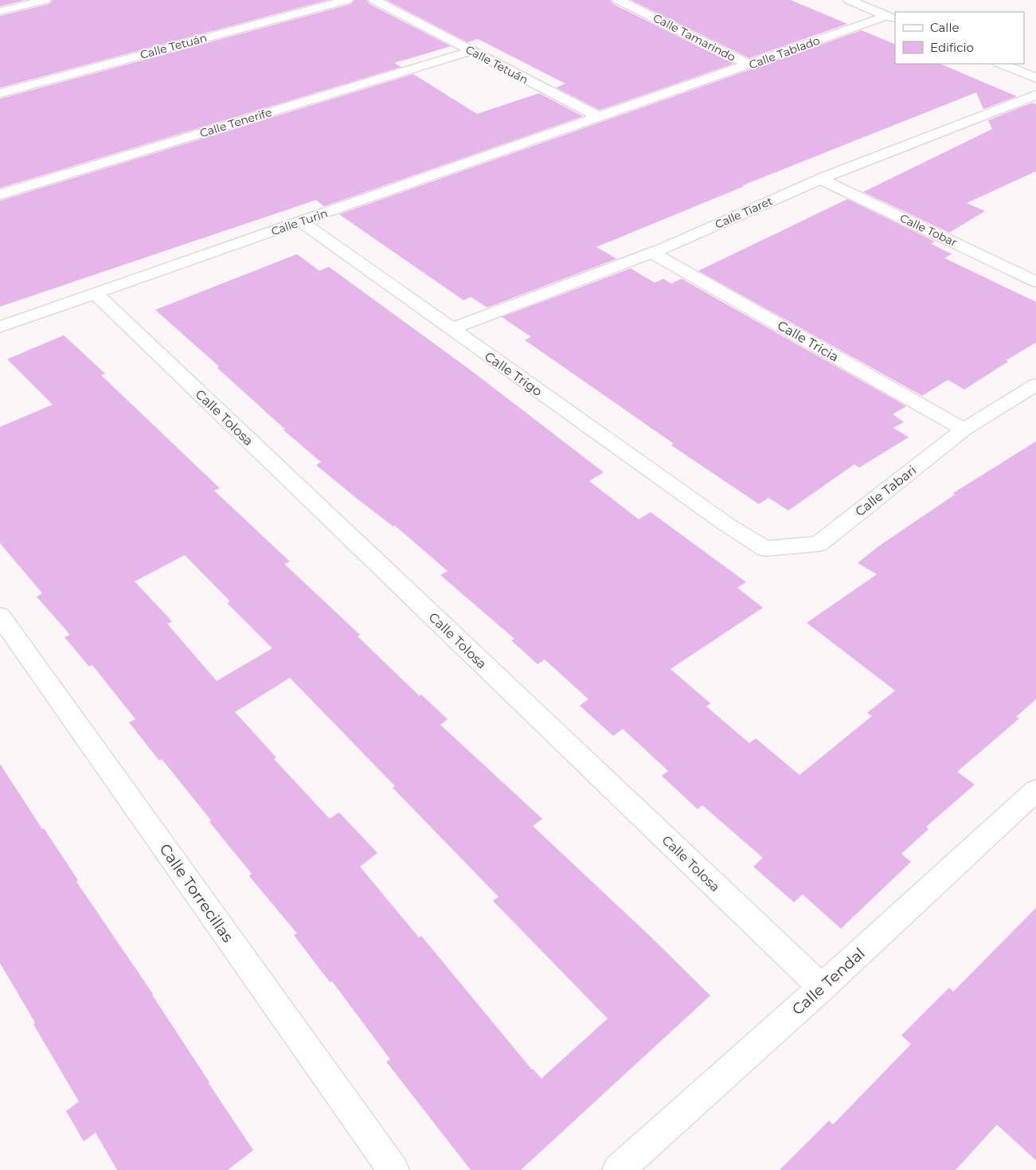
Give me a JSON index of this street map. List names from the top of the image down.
{
  "streets": {
    "street": [
      "Calle Tamarindo",
      "Calle Tetuán",
      "Calle Tablado",
      "Calle Tenerife",
      "Calle Tiaret",
      "Calle Turin",
      "Calle Tobar",
      "Calle Tricia",
      "Calle Trigo",
      "Calle Tolosa",
      "Calle Tabari",
      "Calle Torrecillas",
      "Calle Tendal"
    ]
  },
  "crossings": [
    ["Calle Tamarindo", "Calle Tablado"],
    ["Calle Tetuán", "Calle Tablado"],
    ["Calle Tetuán", "Calle Tenerife"],
    ["Calle Tetuán", "Calle Turin"],
    ["Calle Tablado", "Calle Turin"],
    ["Calle Tiaret", "Calle Tobar"],
    ["Calle Tiaret", "Calle Tricia"],
    ["Calle Tiaret", "Calle Trigo"],
    ["Calle Turin", "Calle Trigo"],
    ["Calle Turin", "Calle Tolosa"],
    ["Calle Tricia", "Calle Tabari"],
    ["Calle Trigo", "Calle Tabari"],
    ["Calle Tolosa", "Calle Tendal"]
  ],
  "legend": ["Calle", "Edificio"]
}
